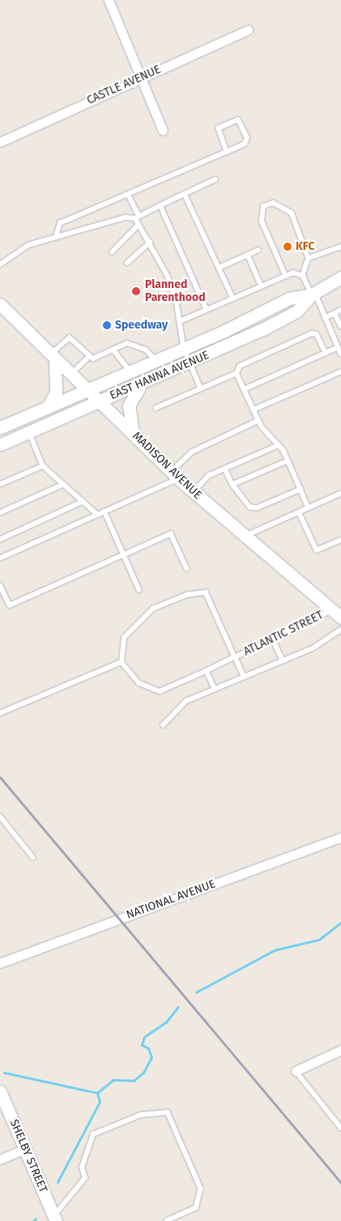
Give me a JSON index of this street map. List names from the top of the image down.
{
  "streets": {
    "main road": ["EAST HANNA AVENUE", "MADISON AVENUE", "SHELBY STREET"],
    "street": ["CASTLE AVENUE", "NATIONAL AVENUE"],
    "lane": ["ATLANTIC STREET"]
  },
  "crossings": [
    ["EAST HANNA AVENUE", "MADISON AVENUE"],
    ["MADISON AVENUE", "ATLANTIC STREET"]
  ],
  "places": ["KFC", "Planned Parenthood", "Speedway"]
}
